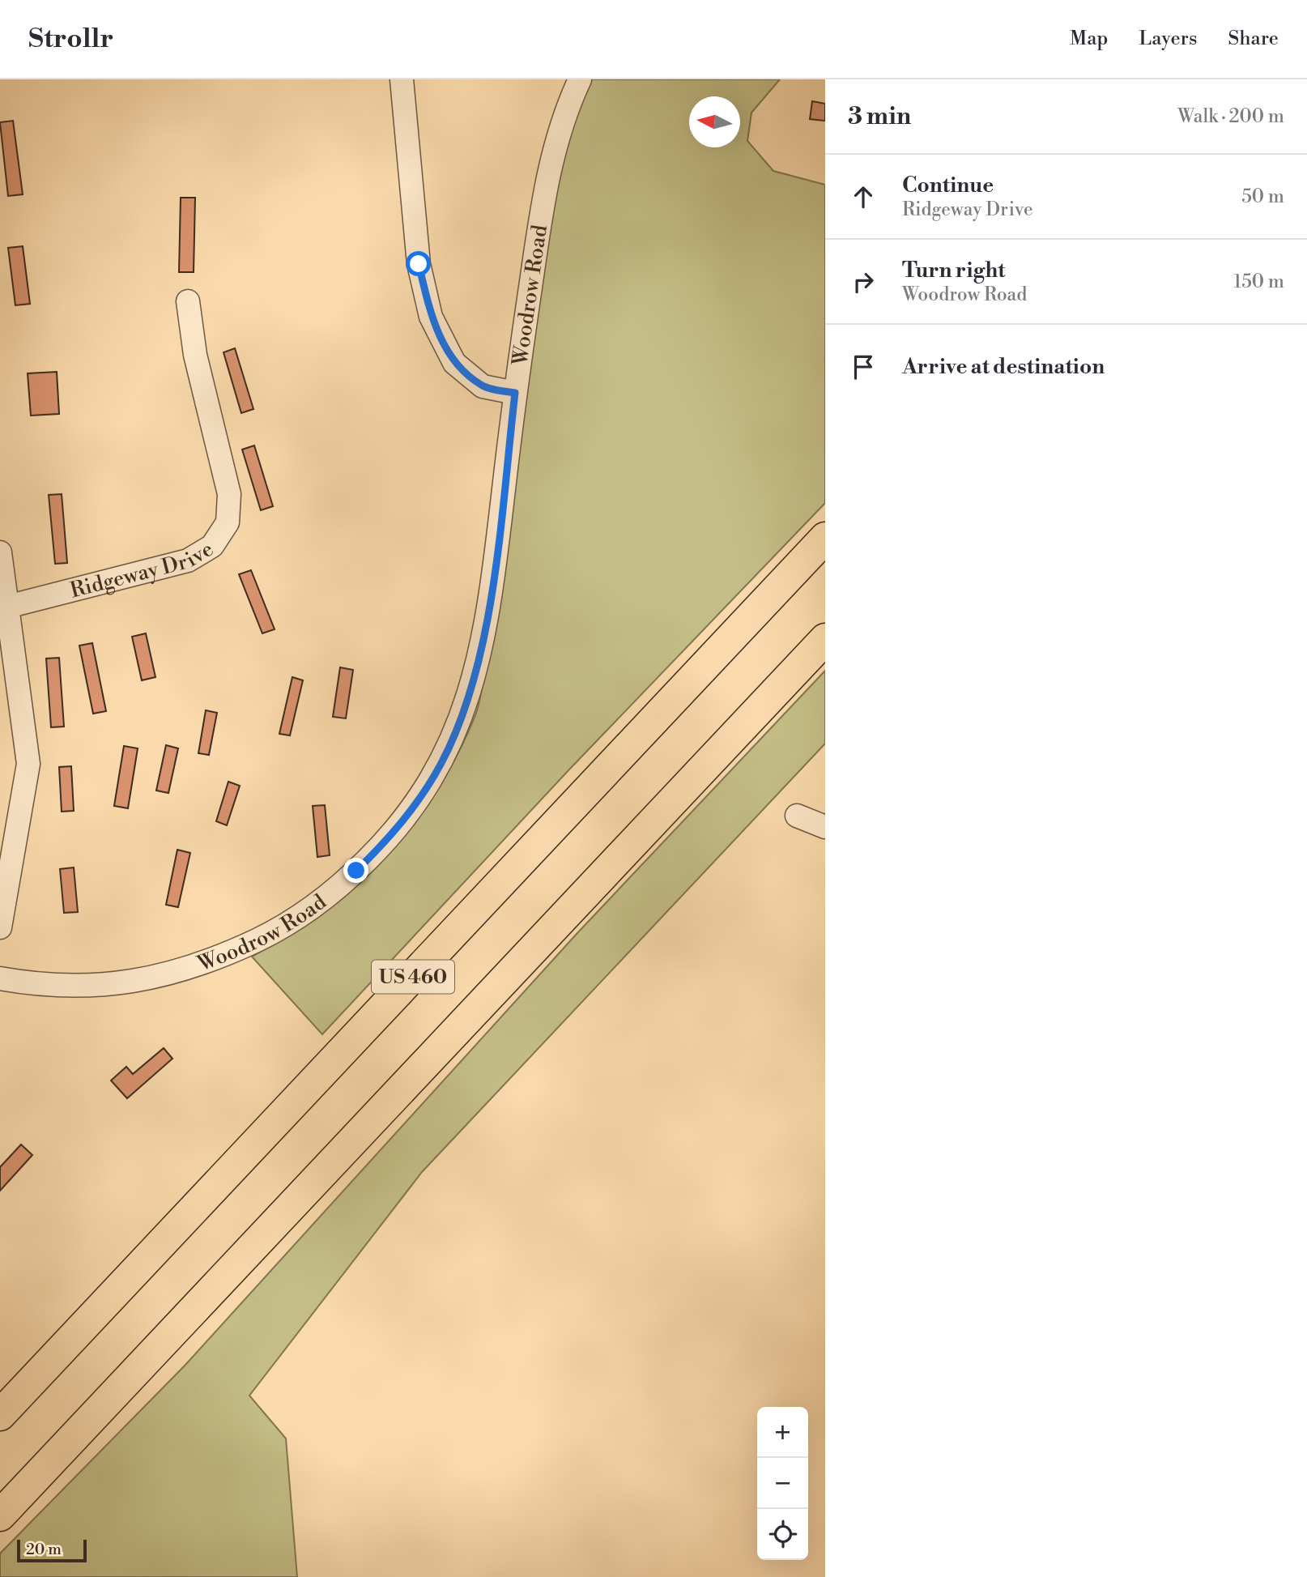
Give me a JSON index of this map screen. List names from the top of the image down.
{
  "streets": {
    "highway": ["US 460"],
    "street": ["Woodrow Road", "Ridgeway Drive"]
  },
  "scale_bar": "20 m",
  "north": "left",
  "page": {
    "header": "Strollr",
    "nav": ["Map", "Layers", "Share"],
    "heading": ["3 min", "Walk · 200 m"],
    "list": [
      ["Continue", "Ridgeway Drive", "50 m"],
      ["Turn right", "Woodrow Road", "150 m"],
      "Arrive at destination"
    ],
    "map_buttons": ["+", "−"],
    "scale": "20 m"
  }
}
